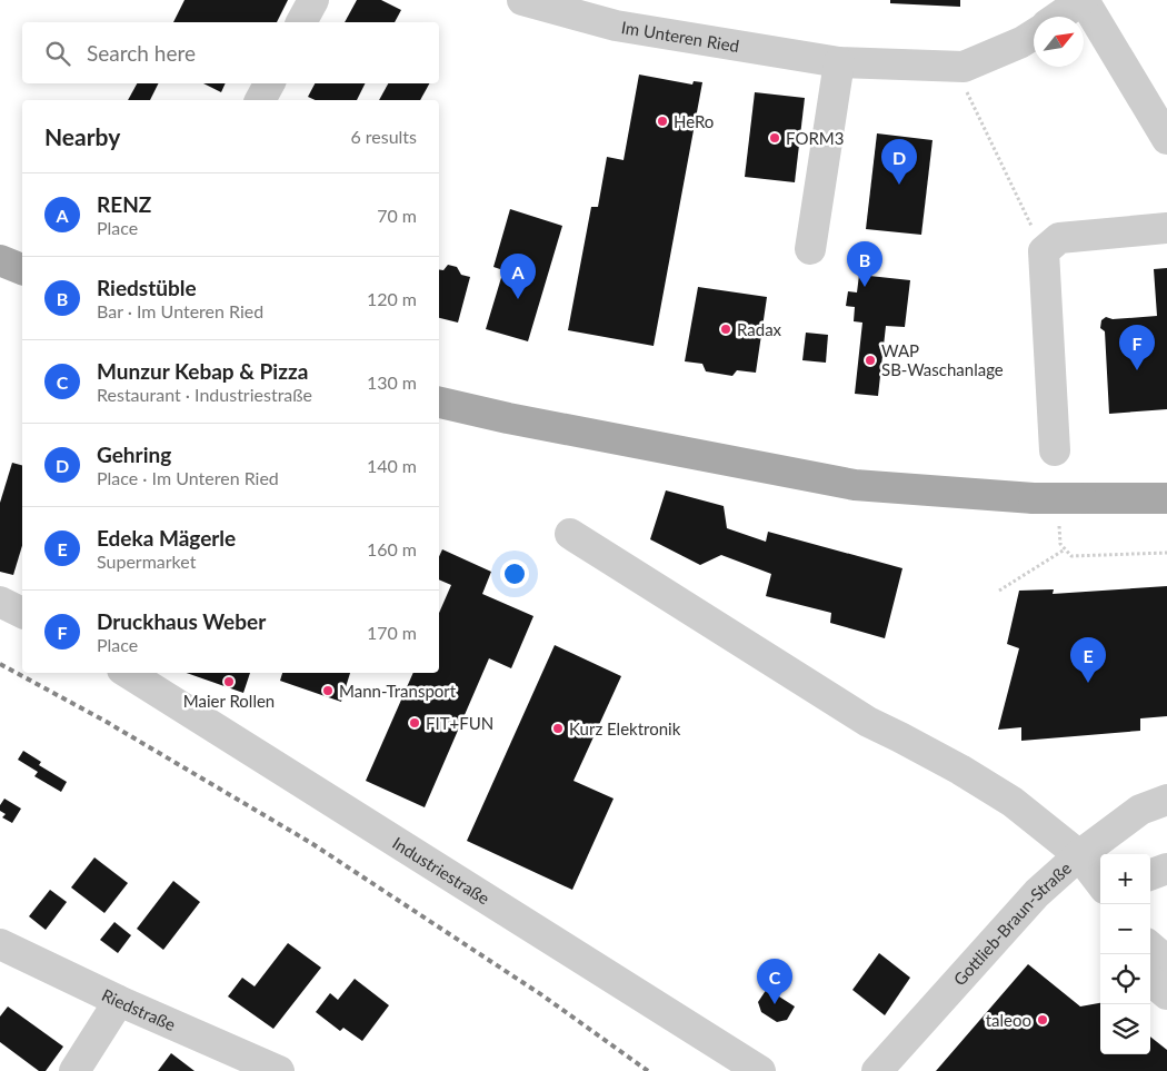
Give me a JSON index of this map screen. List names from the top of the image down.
{
  "streets": {
    "street": [
      "Im Unteren Ried",
      "Industriestraße",
      "Gottlieb-Braun-Straße",
      "Riedstraße"
    ]
  },
  "places": [
    "HeRo",
    "FORM3",
    "Radax",
    "WAP SB-Waschanlage",
    "Maier Rollen",
    "Mann-Transport",
    "FIT+FUN",
    "Kurz Elektronik",
    "taleoo"
  ],
  "north": "top right",
  "page": {
    "search": "Search here",
    "heading": ["Nearby", "6 results"],
    "pins": [
      "D",
      "B",
      "A",
      "F",
      "E",
      "C"
    ],
    "list": [
      {
        "mark": "A",
        "name": "RENZ",
        "note": "Place",
        "value": "70 m"
      },
      {
        "mark": "B",
        "name": "Riedstüble",
        "note": "Bar · Im Unteren Ried",
        "value": "120 m"
      },
      {
        "mark": "C",
        "name": "Munzur Kebap & Pizza",
        "note": "Restaurant · Industriestraße",
        "value": "130 m"
      },
      {
        "mark": "D",
        "name": "Gehring",
        "note": "Place · Im Unteren Ried",
        "value": "140 m"
      },
      {
        "mark": "E",
        "name": "Edeka Mägerle",
        "note": "Supermarket",
        "value": "160 m"
      },
      {
        "mark": "F",
        "name": "Druckhaus Weber",
        "note": "Place",
        "value": "170 m"
      }
    ],
    "map_buttons": ["+", "−"]
  }
}
